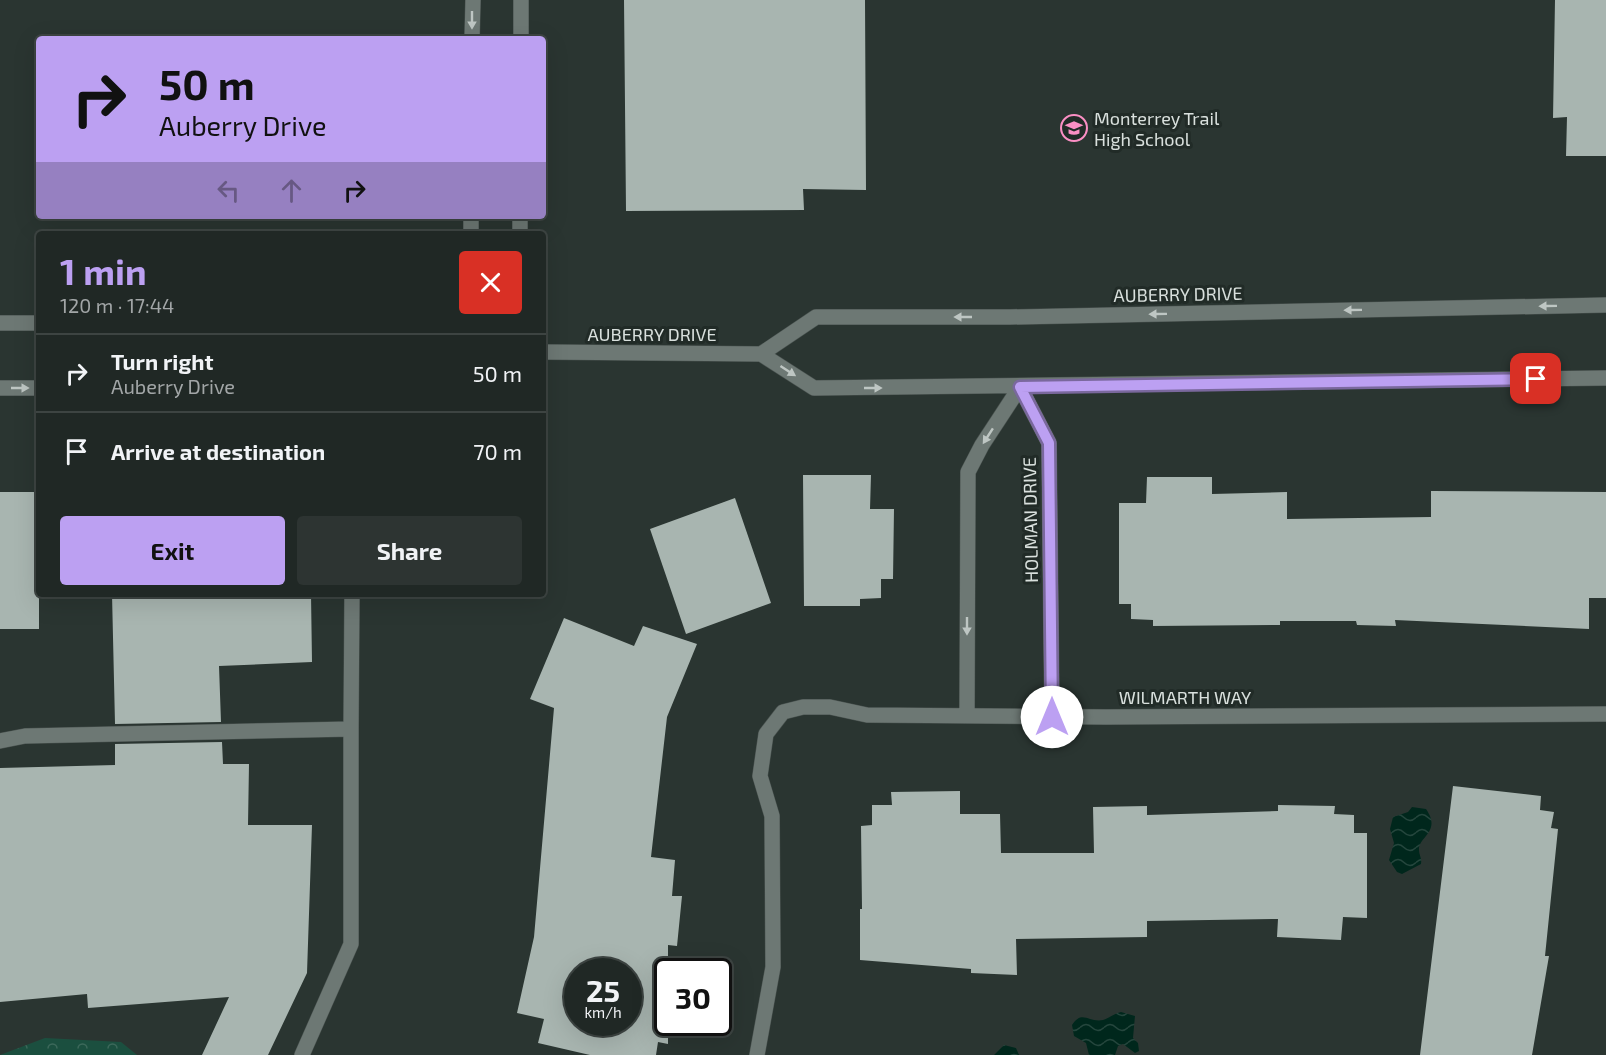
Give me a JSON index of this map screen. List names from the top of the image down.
{
  "streets": {
    "street": ["AUBERRY DRIVE", "HOLMAN DRIVE", "WILMARTH WAY"]
  },
  "crossings": [
    ["HOLMAN DRIVE", "WILMARTH WAY"]
  ],
  "places": {
    "school or university": ["Monterrey Trail High School"]
  },
  "page": {
    "turn": ["50 m", "Auberry Drive"],
    "heading": ["1 min", "120 m · 17:44"],
    "list": [
      {
        "name": "Turn right",
        "note": "Auberry Drive",
        "value": "50 m"
      },
      {
        "name": "Arrive at destination",
        "value": "70 m"
      }
    ],
    "buttons": ["Exit", "Share"],
    "speed": "25 km/h",
    "limit": "30"
  }
}
